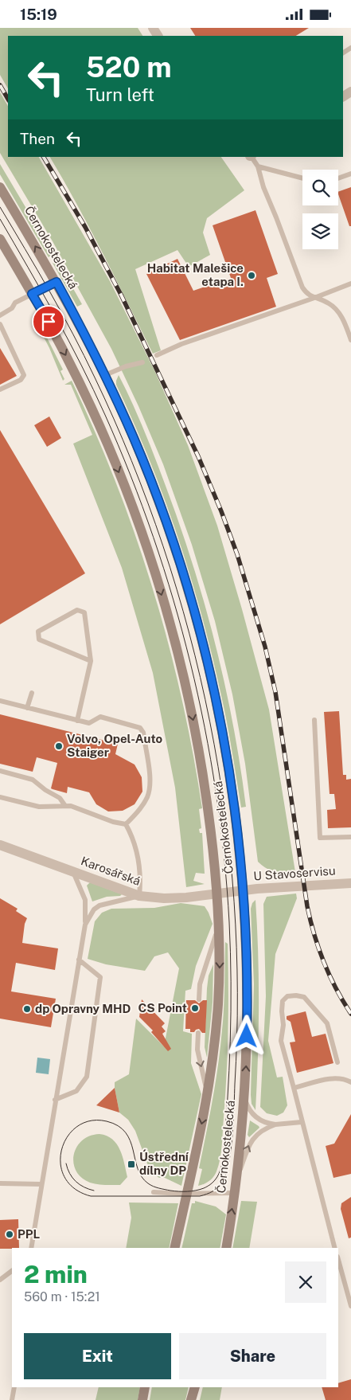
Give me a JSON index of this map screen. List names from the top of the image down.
{
  "streets": {
    "main road": ["Černokostelecká"],
    "street": ["Karosářská", "U Stavoservisu"]
  },
  "crossings": [
    ["Černokostelecká", "Karosářská"],
    ["Černokostelecká", "U Stavoservisu"],
    ["Karosářská", "U Stavoservisu"]
  ],
  "places": {
    "other": [
      "Habitat Malešice etapa I.",
      "Volvo, Opel-Auto Staiger",
      "CS Point",
      "dp Opravny MHD",
      "PPL"
    ],
    "transit": ["Ústřední dílny DP"]
  },
  "page": {
    "status": "15:19",
    "turn": ["520 m", "Turn left"],
    "then": "Then",
    "heading": ["2 min", "560 m · 15:21"],
    "buttons": ["Exit", "Share"]
  }
}
